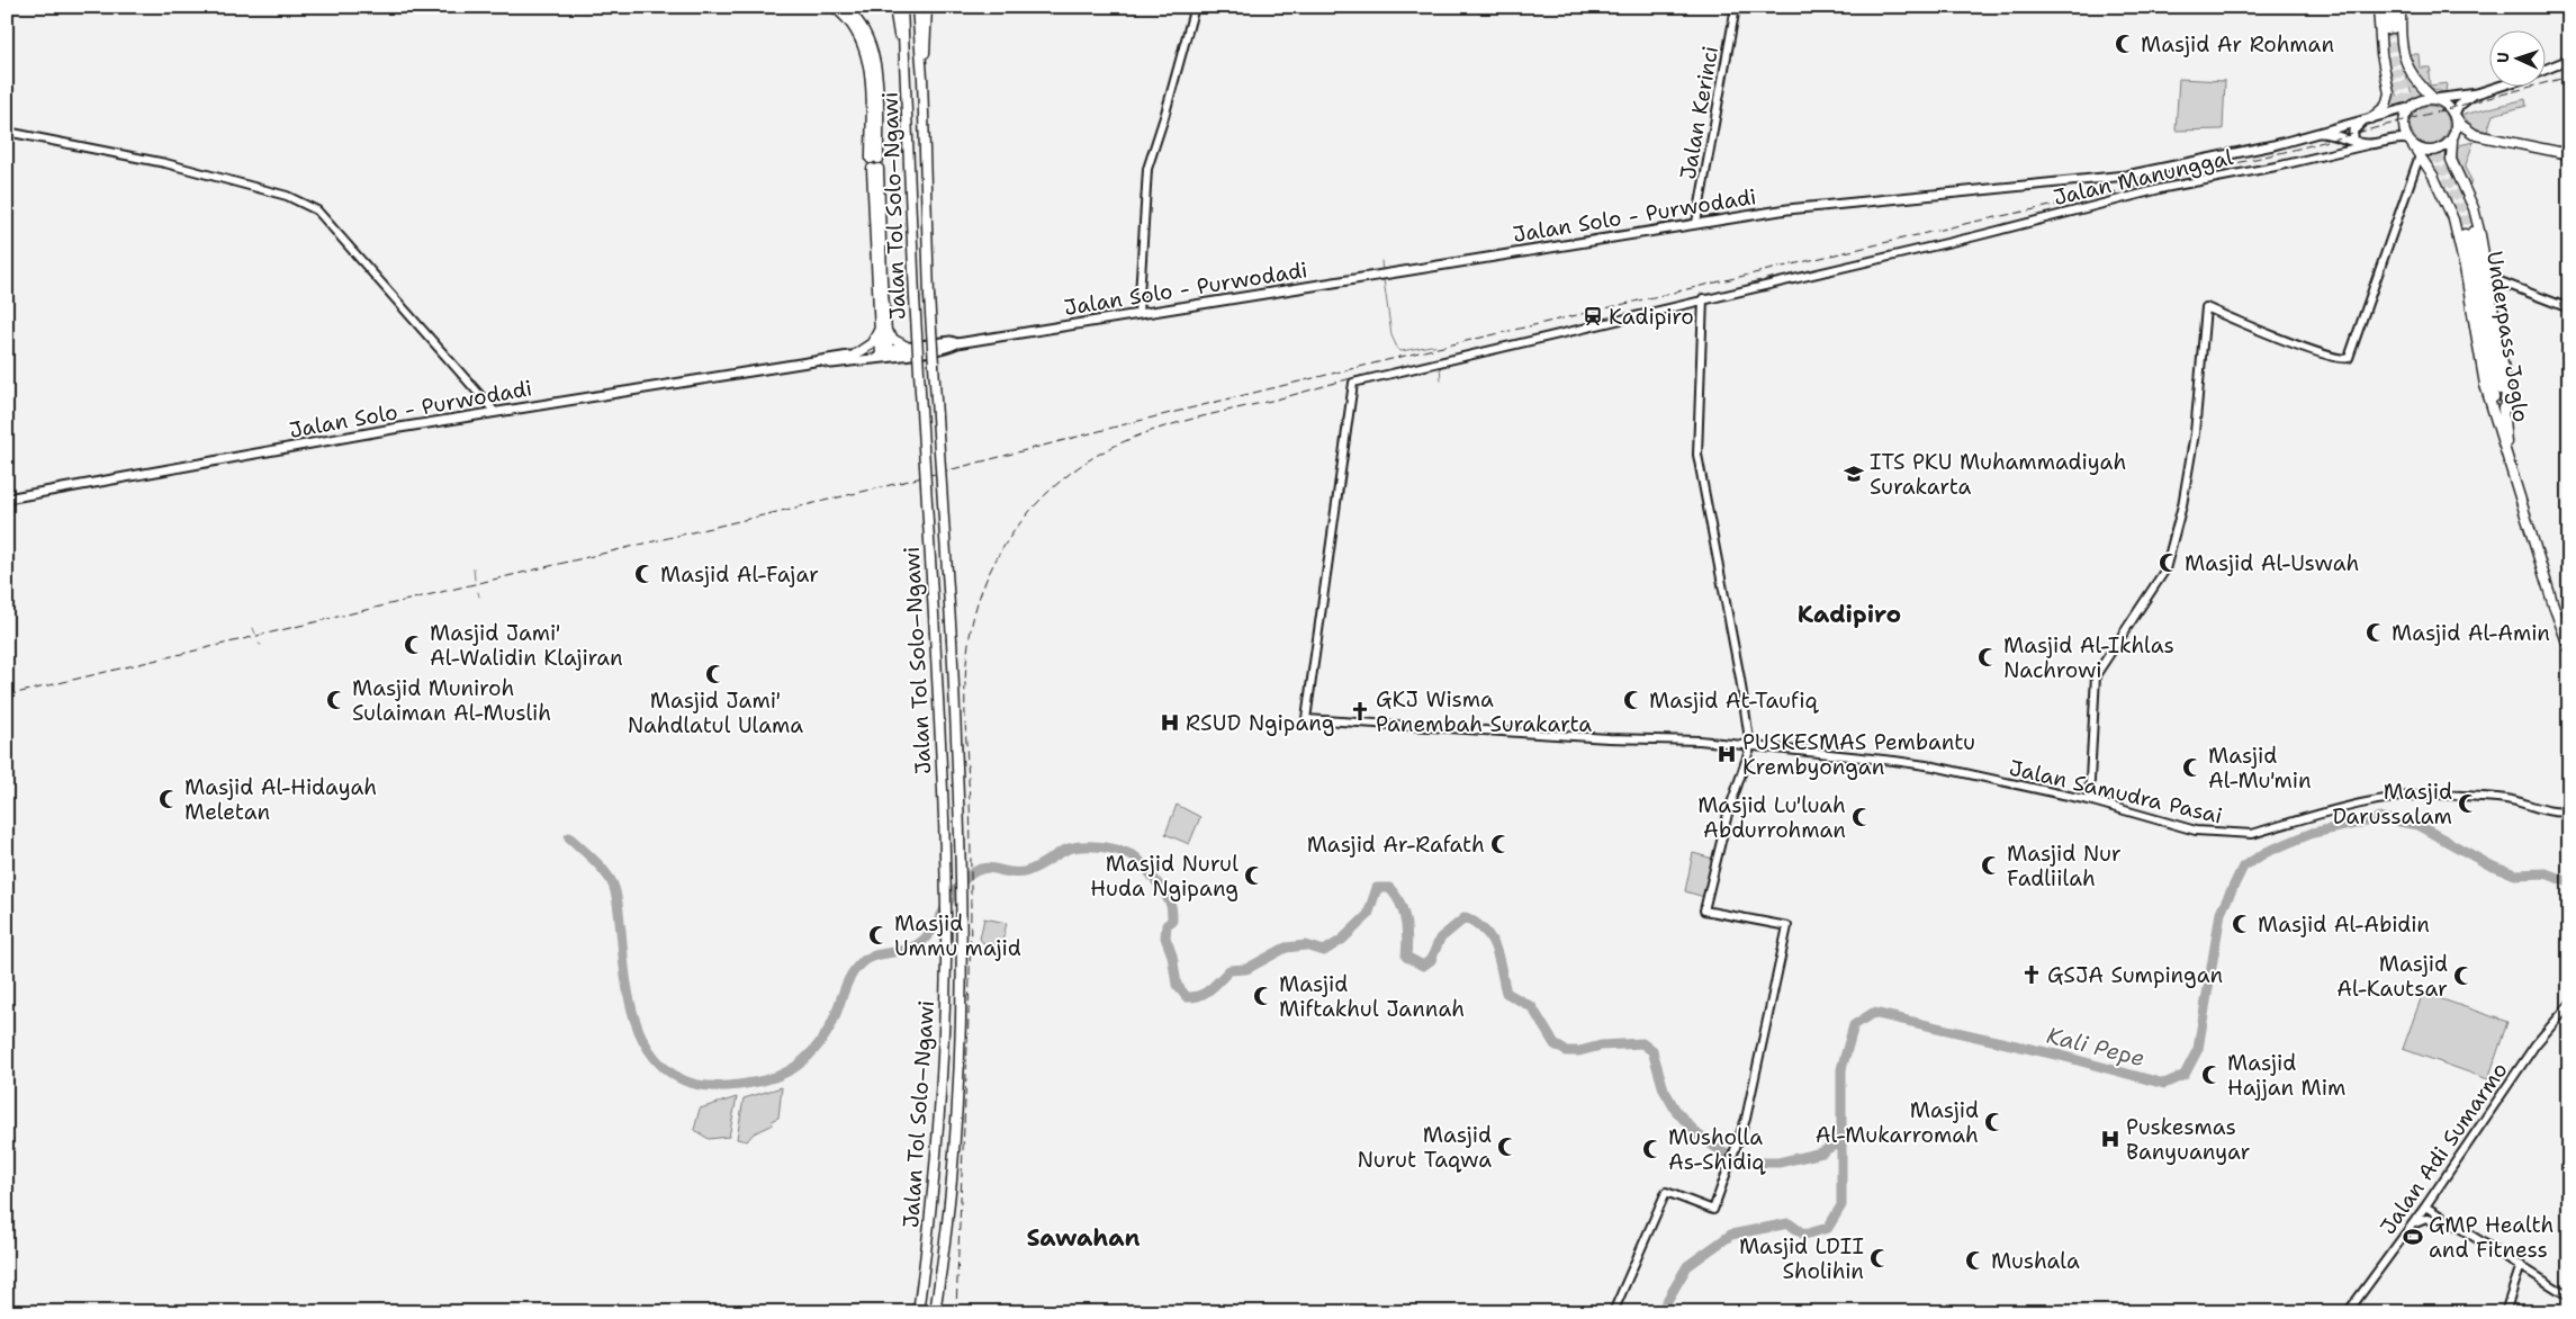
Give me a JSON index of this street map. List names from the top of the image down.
{
  "streets": {
    "highway": ["Jalan Tol Solo–Ngawi", "Underpass Joglo"],
    "main road": ["Jalan Manunggal", "Jalan Solo - Purwodadi"],
    "street": ["Jalan Kerinci", "Jalan Samudra Pasai", "Jalan Adi Sumarmo"]
  },
  "crossings": [
    ["Jalan Kerinci", "Jalan Solo - Purwodadi"],
    ["Jalan Manunggal", "Jalan Solo - Purwodadi"],
    ["Jalan Manunggal", "Jalan Samudra Pasai"]
  ],
  "districts": ["Kadipiro", "Sawahan"],
  "water": ["Kali Pepe"],
  "places": {
    "mosque": [
      "Masjid Ar Rohman",
      "Masjid Al-Uswah",
      "Masjid Al-Fajar",
      "Masjid Al-Amin",
      "Masjid Jami' Al-Walidin Klajiran",
      "Masjid Al-Ikhlas Nachrowi",
      "Masjid Jami' Nahdlatul Ulama",
      "Masjid Muniroh Sulaiman Al-Muslih",
      "Masjid At-Taufiq",
      "Masjid Al-Mu'min",
      "Masjid Al-Hidayah Meletan",
      "Masjid Darussalam",
      "Masjid Lu'luah Abdurrohman",
      "Masjid Ar-Rafath",
      "Masjid Nur Fadliilah",
      "Masjid Nurul Huda Ngipang",
      "Masjid Al-Abidin",
      "Masjid Ummu majid",
      "Masjid Al-Kautsar",
      "Masjid Miftakhul Jannah",
      "Masjid Hajjan Mim",
      "Masjid Al-Mukarromah",
      "Masjid Nurut Taqwa",
      "Musholla As-Shidiq",
      "Masjid LDII Sholihin",
      "Mushala"
    ],
    "station": ["Kadipiro"],
    "school or university": ["ITS PKU Muhammadiyah Surakarta"],
    "church": ["GKJ Wisma Panembah Surakarta", "GSJA Sumpingan"],
    "hospital": ["RSUD Ngipang", "PUSKESMAS Pembantu Krembyongan", "Puskesmas Banyuanyar"],
    "sports": ["GMP Health and Fitness"]
  },
  "north": "left"
}
